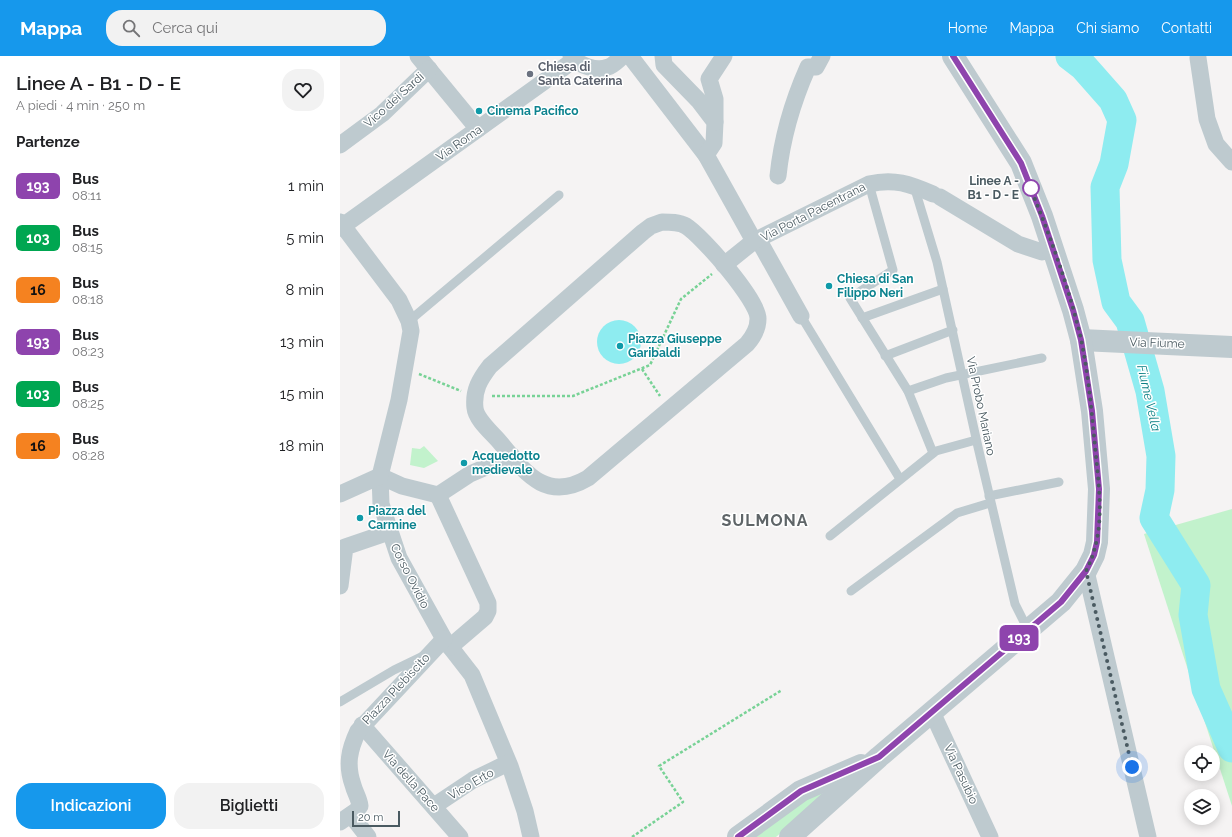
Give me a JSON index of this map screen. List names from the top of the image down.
{
  "streets": {
    "street": [
      "Vico dei Sardi",
      "Via Roma",
      "Via Porta Pacentrana",
      "Via Fiume",
      "Corso Ovidio",
      "Piazza Plebiscito",
      "Via Pasubio",
      "Via della Pace",
      "Vico Erto"
    ],
    "lane": ["Via Probo Mariano"]
  },
  "crossings": [
    ["Via Roma", "Corso Ovidio"],
    ["Via Porta Pacentrana", "Via Probo Mariano"],
    ["Corso Ovidio", "Piazza Plebiscito"],
    ["Corso Ovidio", "Vico Erto"],
    ["Piazza Plebiscito", "Via della Pace"],
    ["Via della Pace", "Vico Erto"]
  ],
  "districts": ["SULMONA"],
  "water": ["Fiume Vella"],
  "places": [
    "Chiesa di Santa Caterina",
    "Cinema Pacifico",
    "Linee A - B1 - D - E",
    "Chiesa di San Filippo Neri",
    "Piazza Giuseppe Garibaldi",
    "Acquedotto medievale",
    "Piazza del Carmine"
  ],
  "lines": ["bus line 193"],
  "scale_bar": "20 m",
  "page": {
    "header": "Mappa",
    "search": "Cerca qui",
    "nav": [
      "Home",
      "Mappa",
      "Chi siamo",
      "Contatti"
    ],
    "heading": [
      ["Linee A - B1 - D - E", "A piedi · 4 min · 250 m"],
      "Partenze"
    ],
    "on_map": "193",
    "list": [
      {
        "mark": "193",
        "name": "Bus",
        "note": "08:11",
        "value": "1 min"
      },
      {
        "mark": "103",
        "name": "Bus",
        "note": "08:15",
        "value": "5 min"
      },
      {
        "mark": "16",
        "name": "Bus",
        "note": "08:18",
        "value": "8 min"
      },
      {
        "mark": "193",
        "name": "Bus",
        "note": "08:23",
        "value": "13 min"
      },
      {
        "mark": "103",
        "name": "Bus",
        "note": "08:25",
        "value": "15 min"
      },
      {
        "mark": "16",
        "name": "Bus",
        "note": "08:28",
        "value": "18 min"
      }
    ],
    "buttons": ["Indicazioni", "Biglietti"],
    "scale": "20 m"
  }
}
